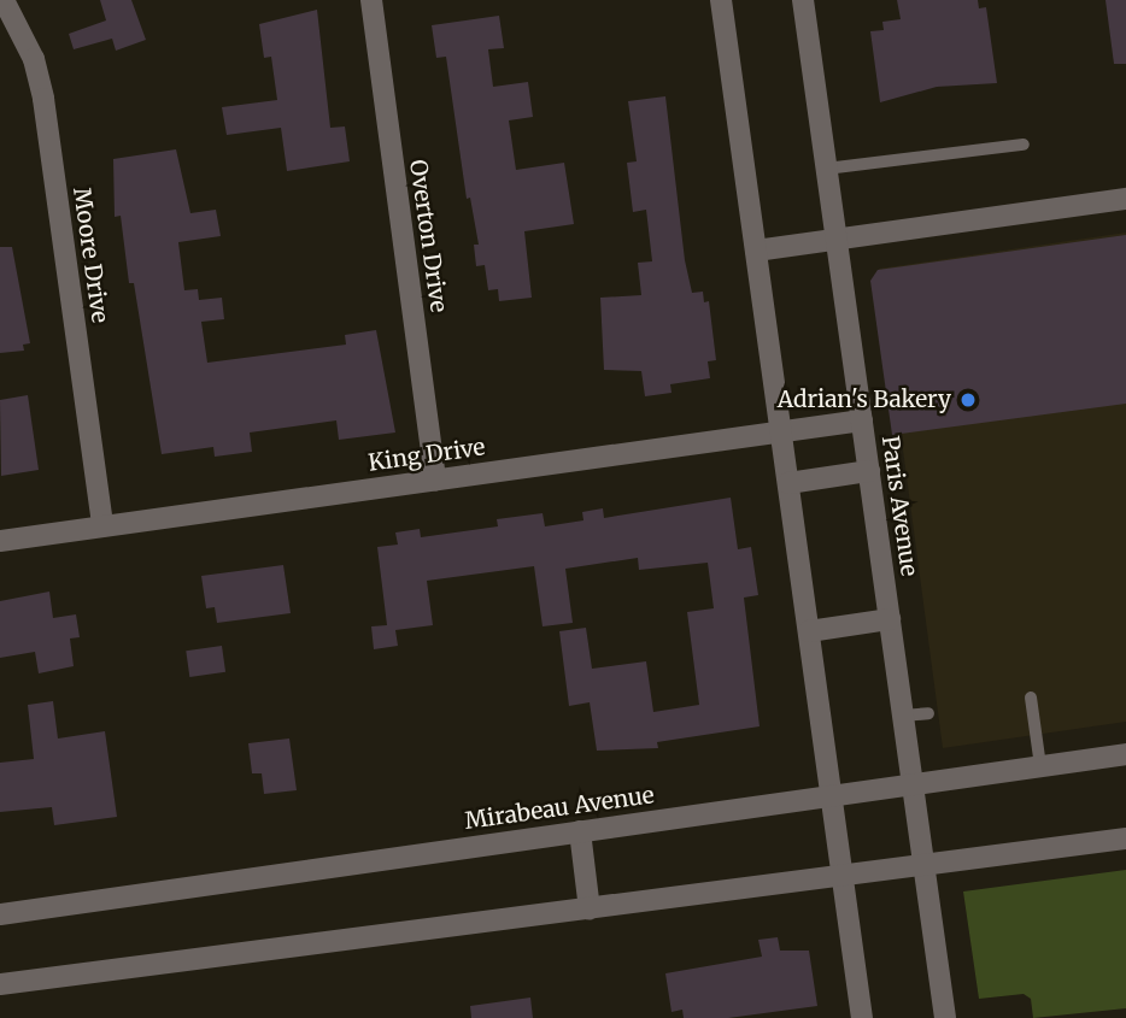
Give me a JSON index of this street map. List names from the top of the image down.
{
  "streets": {
    "street": [
      "Overton Drive",
      "Moore Drive",
      "King Drive",
      "Paris Avenue",
      "Mirabeau Avenue"
    ]
  },
  "crossings": [
    ["Overton Drive", "King Drive"],
    ["Moore Drive", "King Drive"],
    ["King Drive", "Paris Avenue"],
    ["Paris Avenue", "Mirabeau Avenue"]
  ],
  "places": ["Adrian's Bakery"]
}
